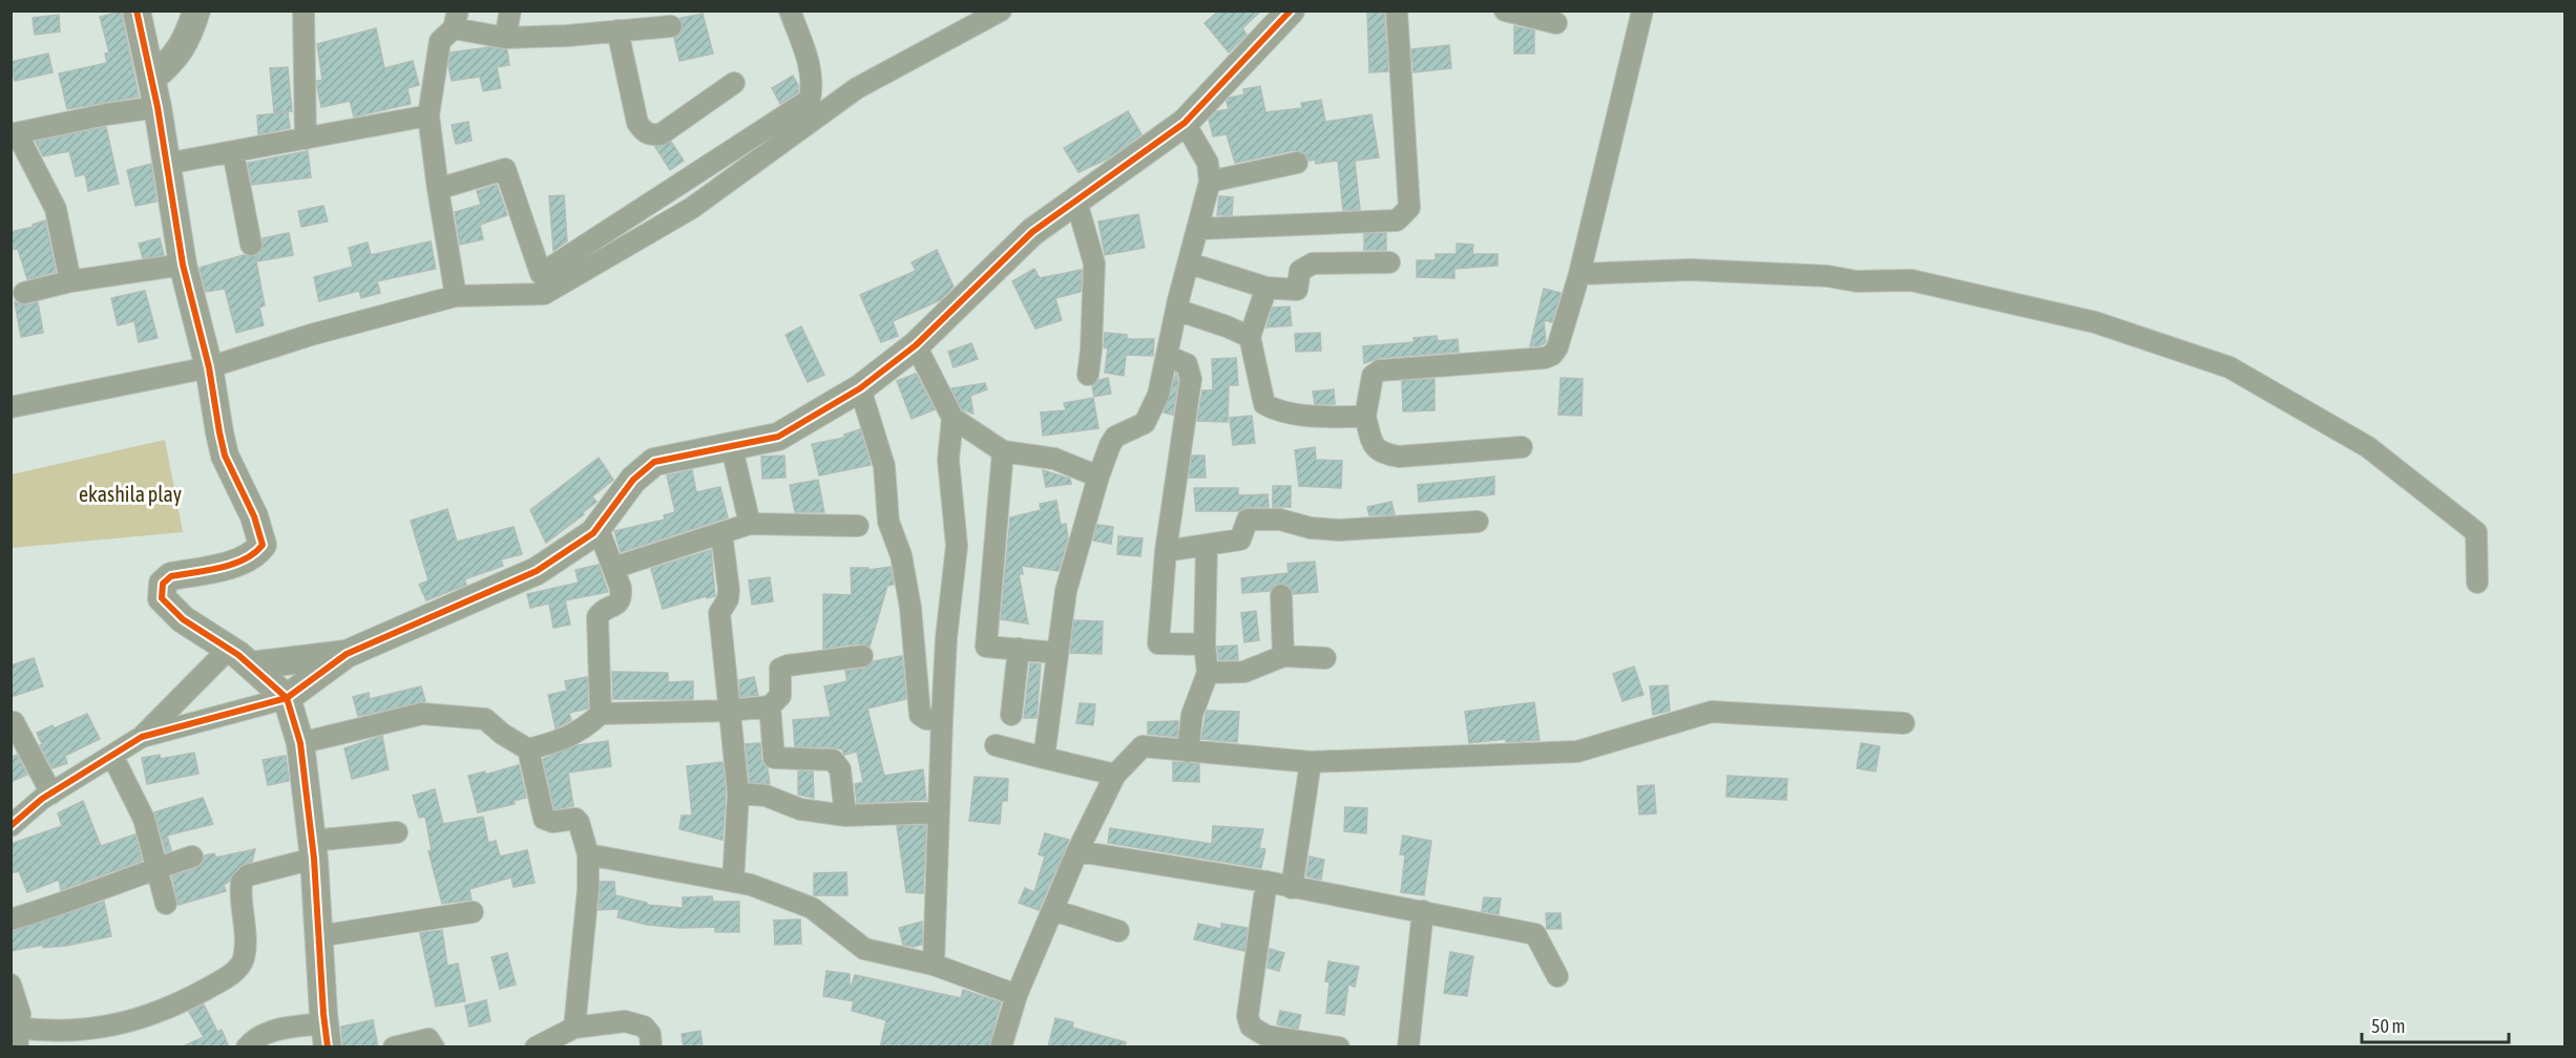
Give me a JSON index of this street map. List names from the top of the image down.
{
  "parks": ["ekashila play"],
  "scale_bar": "50 m"
}
